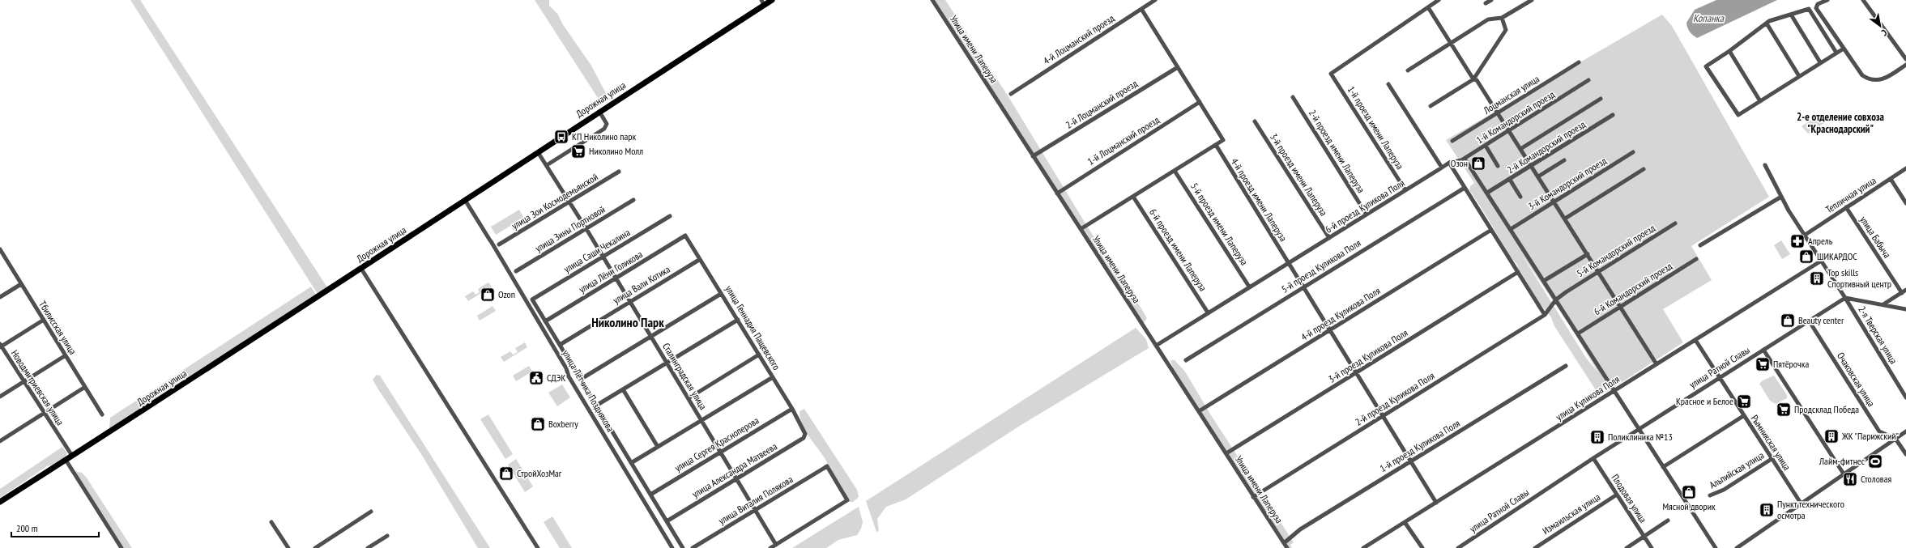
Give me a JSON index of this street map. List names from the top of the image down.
{
  "streets": {
    "main road": ["Дорожная улица"],
    "street": [
      "4-й Лоцманский проезд",
      "Улица имени Лаперуза",
      "Лоцманская улица",
      "2-й Лоцманский проезд",
      "1-й Командорский проезд",
      "1-й проезд имени Лаперуза",
      "1-й Лоцманский проезд",
      "2-й Командорский проезд",
      "2-й проезд имени Лаперуза",
      "3-й проезд имени Лаперуза",
      "3-й Командорский проезд",
      "Тепличная улица",
      "4-й проезд имени Лаперуза",
      "улица Зои Космодемьянской",
      "6-й проезд Куликова Поля",
      "5-й проезд имени Лаперуза",
      "улица Зины Портновой",
      "улица Бабыча",
      "6-й проезд имени Лаперуза",
      "улица Саши Чекалина",
      "5-й Командорский проезд",
      "5-й проезд Куликова Поля",
      "улица Лёни Голикова",
      "улица Вали Котика",
      "6-й Командорский проезд",
      "4-й проезд Куликова Поля",
      "Тбилисская улица",
      "улица Геннадия Пащевского",
      "2-я Тверская улица",
      "3-й проезд Куликова Поля",
      "улица Ратной Славы",
      "Сталинградская улица",
      "Очаковская улица",
      "Новодмитриевская улица",
      "улица Лётчика Позднякова",
      "улица Куликова Поля",
      "2-й проезд Куликова Поля",
      "Рымникская улица",
      "улица Сергея Красноперова",
      "1-й проезд Куликова Поля",
      "улица Александра Матвеева",
      "Альпийская улица",
      "Плодовая улица",
      "улица Виталия Полякова",
      "Измаильская улица"
    ]
  },
  "crossings": [
    ["Улица имени Лаперуза", "2-й Лоцманский проезд"],
    ["Улица имени Лаперуза", "1-й Лоцманский проезд"],
    ["Улица имени Лаперуза", "6-й проезд Куликова Поля"],
    ["Улица имени Лаперуза", "4-й проезд Куликова Поля"],
    ["Улица имени Лаперуза", "3-й проезд Куликова Поля"],
    ["Улица имени Лаперуза", "2-й проезд Куликова Поля"],
    ["Улица имени Лаперуза", "1-й проезд Куликова Поля"],
    ["Дорожная улица", "Сталинградская улица"],
    ["Дорожная улица", "Новодмитриевская улица"],
    ["Дорожная улица", "улица Лётчика Позднякова"],
    ["1-й Командорский проезд", "6-й проезд Куликова Поля"],
    ["1-й проезд имени Лаперуза", "6-й проезд Куликова Поля"],
    ["2-й проезд имени Лаперуза", "6-й проезд Куликова Поля"],
    ["3-й проезд имени Лаперуза", "6-й проезд Куликова Поля"],
    ["Тепличная улица", "улица Бабыча"],
    ["Тепличная улица", "2-я Тверская улица"],
    ["4-й проезд имени Лаперуза", "6-й проезд Куликова Поля"],
    ["улица Зои Космодемьянской", "Сталинградская улица"],
    ["6-й проезд Куликова Поля", "5-й проезд имени Лаперуза"],
    ["6-й проезд Куликова Поля", "6-й проезд имени Лаперуза"],
    ["улица Зины Портновой", "Сталинградская улица"],
    ["улица Саши Чекалина", "Сталинградская улица"],
    ["улица Саши Чекалина", "улица Лётчика Позднякова"],
    ["5-й Командорский проезд", "2-й проезд Куликова Поля"],
    ["улица Лёни Голикова", "улица Геннадия Пащевского"],
    ["улица Лёни Голикова", "Сталинградская улица"],
    ["улица Лёни Голикова", "улица Лётчика Позднякова"],
    ["улица Вали Котика", "улица Геннадия Пащевского"],
    ["улица Вали Котика", "Сталинградская улица"],
    ["улица Вали Котика", "улица Лётчика Позднякова"],
    ["улица Геннадия Пащевского", "улица Сергея Красноперова"],
    ["улица Геннадия Пащевского", "улица Александра Матвеева"],
    ["2-я Тверская улица", "улица Ратной Славы"],
    ["2-я Тверская улица", "улица Куликова Поля"],
    ["улица Ратной Славы", "Очаковская улица"],
    ["улица Ратной Славы", "Рымникская улица"],
    ["улица Ратной Славы", "Плодовая улица"],
    ["Сталинградская улица", "улица Сергея Красноперова"],
    ["Сталинградская улица", "улица Александра Матвеева"],
    ["Сталинградская улица", "улица Виталия Полякова"],
    ["улица Лётчика Позднякова", "улица Сергея Красноперова"],
    ["улица Лётчика Позднякова", "улица Александра Матвеева"],
    ["улица Куликова Поля", "Рымникская улица"],
    ["Рымникская улица", "Альпийская улица"],
    ["Плодовая улица", "Измаильская улица"]
  ],
  "districts": ["2-е отделение совхоза \"Краснодарский\"", "Николино Парк"],
  "water": ["Копанка"],
  "places": {
    "bus stop": ["КП Николино парк"],
    "supermarket": [
      "Николино Молл",
      "Пятёрочка",
      "Красное и Белое",
      "Продсклад Победа"
    ],
    "shop": [
      "Озон",
      "ШИКАРДОС",
      "Ozon",
      "Beauty center",
      "Boxberry",
      "СтройХозМаг",
      "Мясной дворик"
    ],
    "pharmacy": ["Апрель"],
    "building": [
      "Top skills Спортивный центр",
      "ЖК \"Парижский\"",
      "Поликлиника №13",
      "Пункт технического осмотра"
    ],
    "public building": ["СДЭК"],
    "sports": ["Лайм-фитнес"],
    "restaurant": ["Столовая"]
  },
  "scale_bar": "200 m",
  "north": "bottom right"
}
